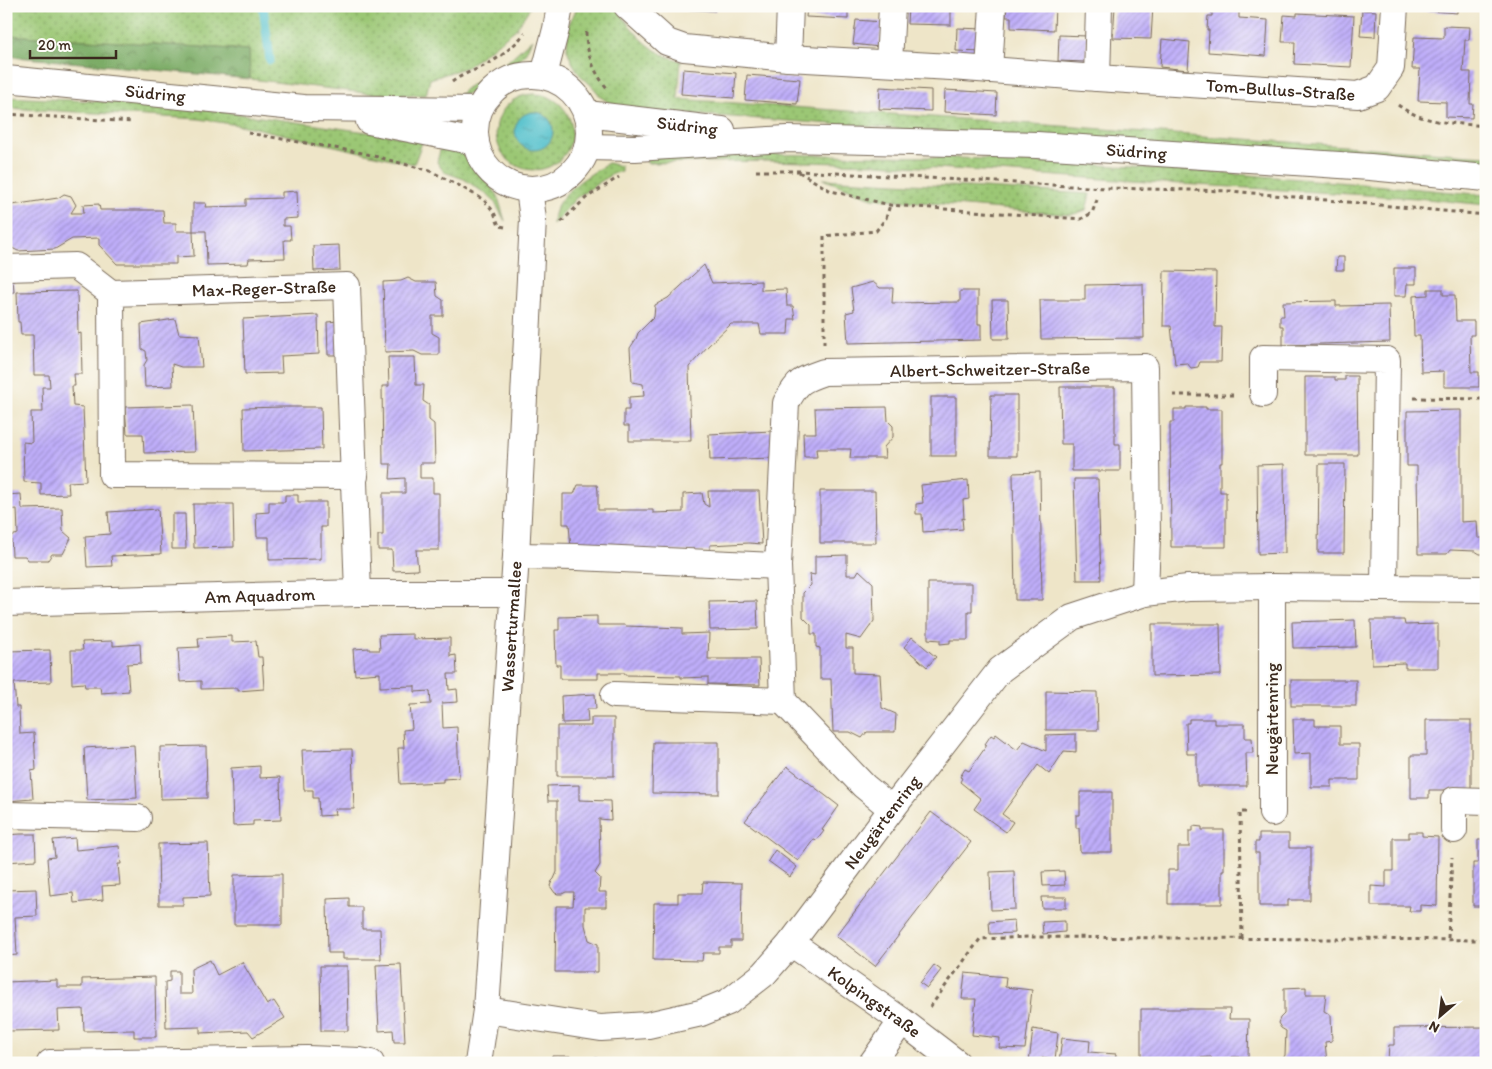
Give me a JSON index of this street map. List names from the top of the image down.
{
  "streets": {
    "street": [
      "Tom-Bullus-Straße",
      "Südring",
      "Max-Reger-Straße",
      "Albert-Schweitzer-Straße",
      "Am Aquadrom",
      "Wasserturmallee",
      "Neugärtenring",
      "Kolpingstraße"
    ]
  },
  "crossings": [
    ["Südring", "Wasserturmallee"],
    ["Max-Reger-Straße", "Am Aquadrom"],
    ["Albert-Schweitzer-Straße", "Neugärtenring"],
    ["Am Aquadrom", "Wasserturmallee"],
    ["Wasserturmallee", "Neugärtenring"],
    ["Neugärtenring", "Kolpingstraße"]
  ],
  "scale_bar": "20 m",
  "north": "bottom left"
}
